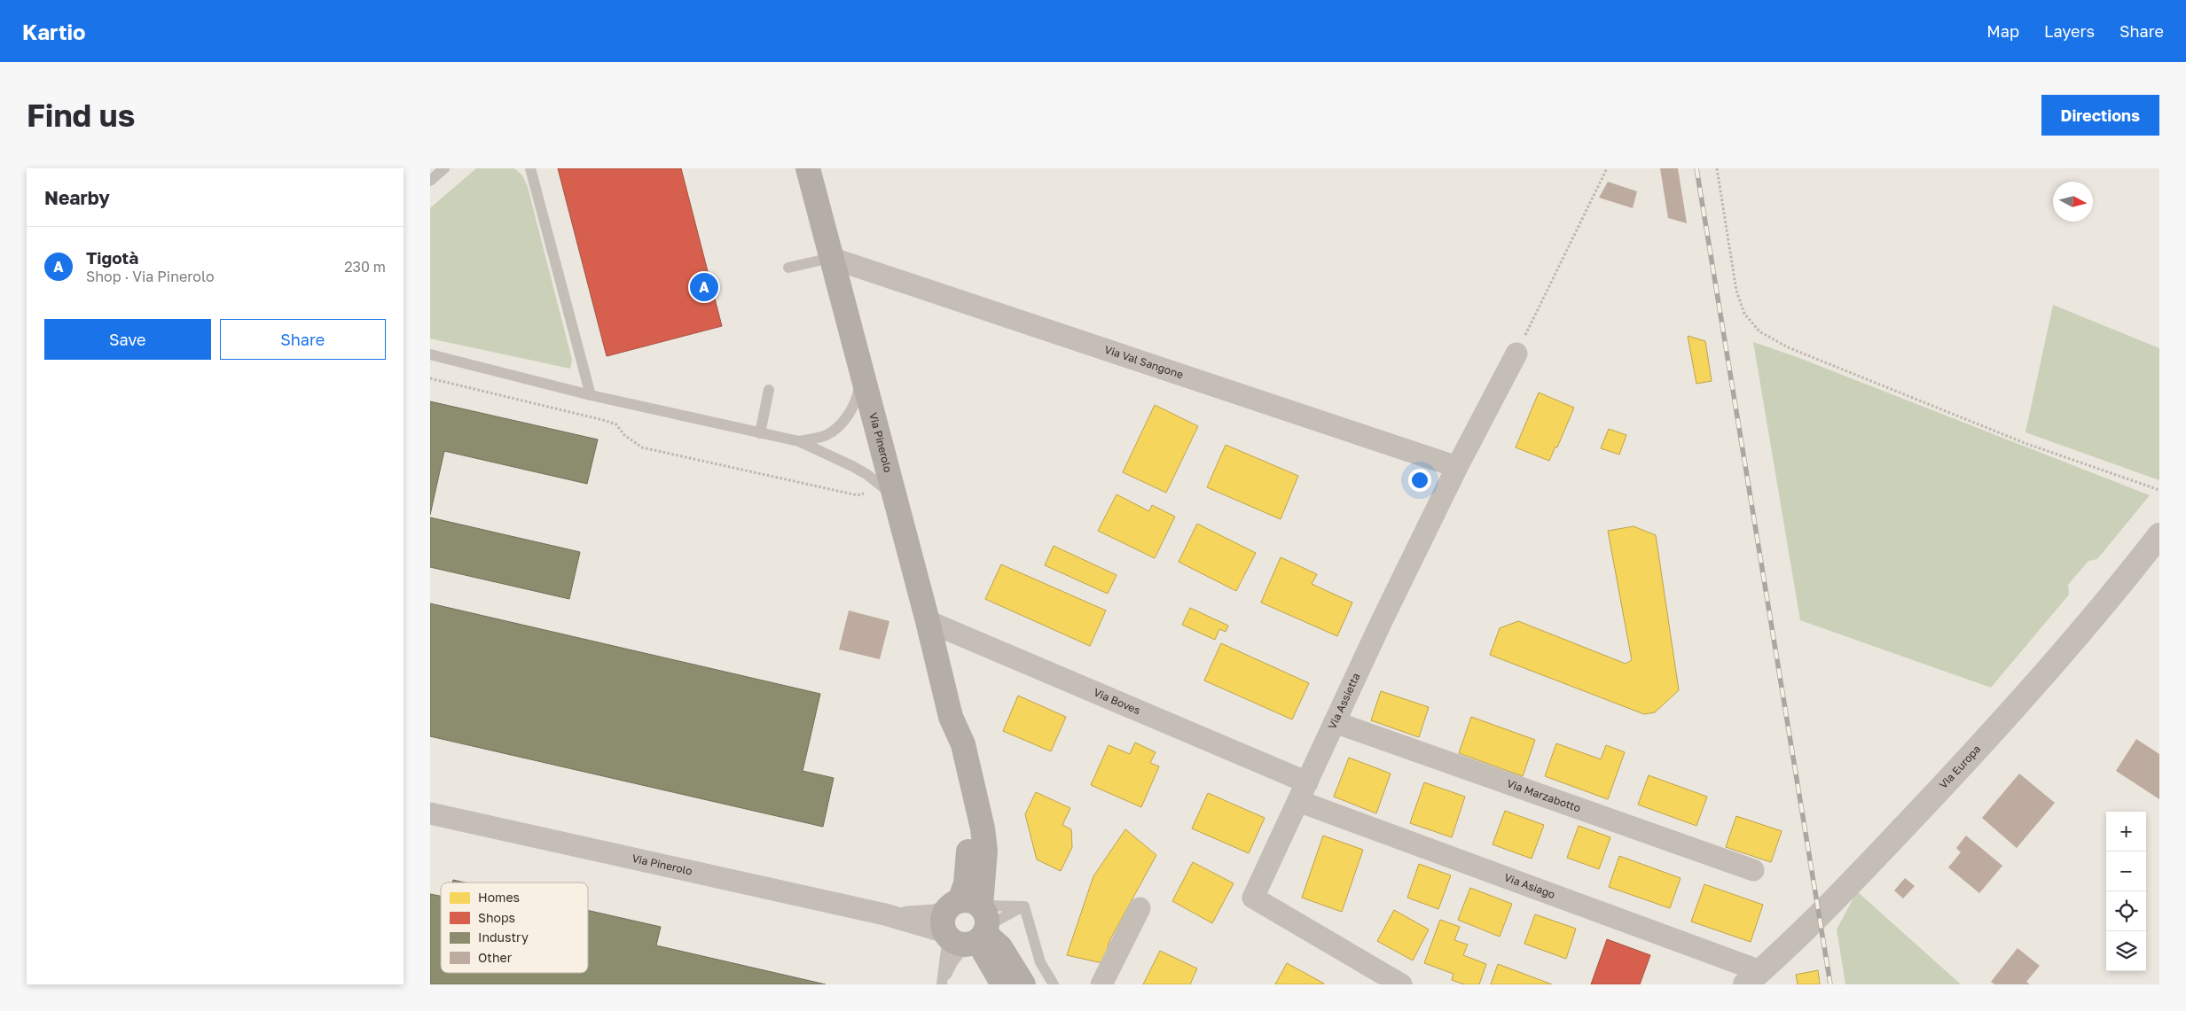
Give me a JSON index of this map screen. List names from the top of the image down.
{
  "streets": {
    "main road": ["Via Pinerolo"],
    "street": [
      "Via Val Sangone",
      "Via Assietta",
      "Via Boves",
      "Via Europa",
      "Via Marzabotto",
      "Via Asiago"
    ]
  },
  "crossings": [
    ["Via Val Sangone", "Via Pinerolo"],
    ["Via Val Sangone", "Via Assietta"],
    ["Via Pinerolo", "Via Boves"],
    ["Via Assietta", "Via Boves"],
    ["Via Assietta", "Via Marzabotto"],
    ["Via Assietta", "Via Asiago"],
    ["Via Boves", "Via Asiago"],
    ["Via Europa", "Via Asiago"]
  ],
  "legend": [
    "Homes",
    "Shops",
    "Industry",
    "Other"
  ],
  "north": "right",
  "page": {
    "header": "Kartio",
    "nav": ["Map", "Layers", "Share"],
    "buttons": [
      "Directions",
      ["Save", "Share"]
    ],
    "title": "Find us",
    "heading": "Nearby",
    "list": [
      {
        "mark": "A",
        "name": "Tigotà",
        "note": "Shop · Via Pinerolo",
        "value": "230 m"
      }
    ],
    "pins": "A",
    "map_buttons": ["+", "−"]
  }
}
